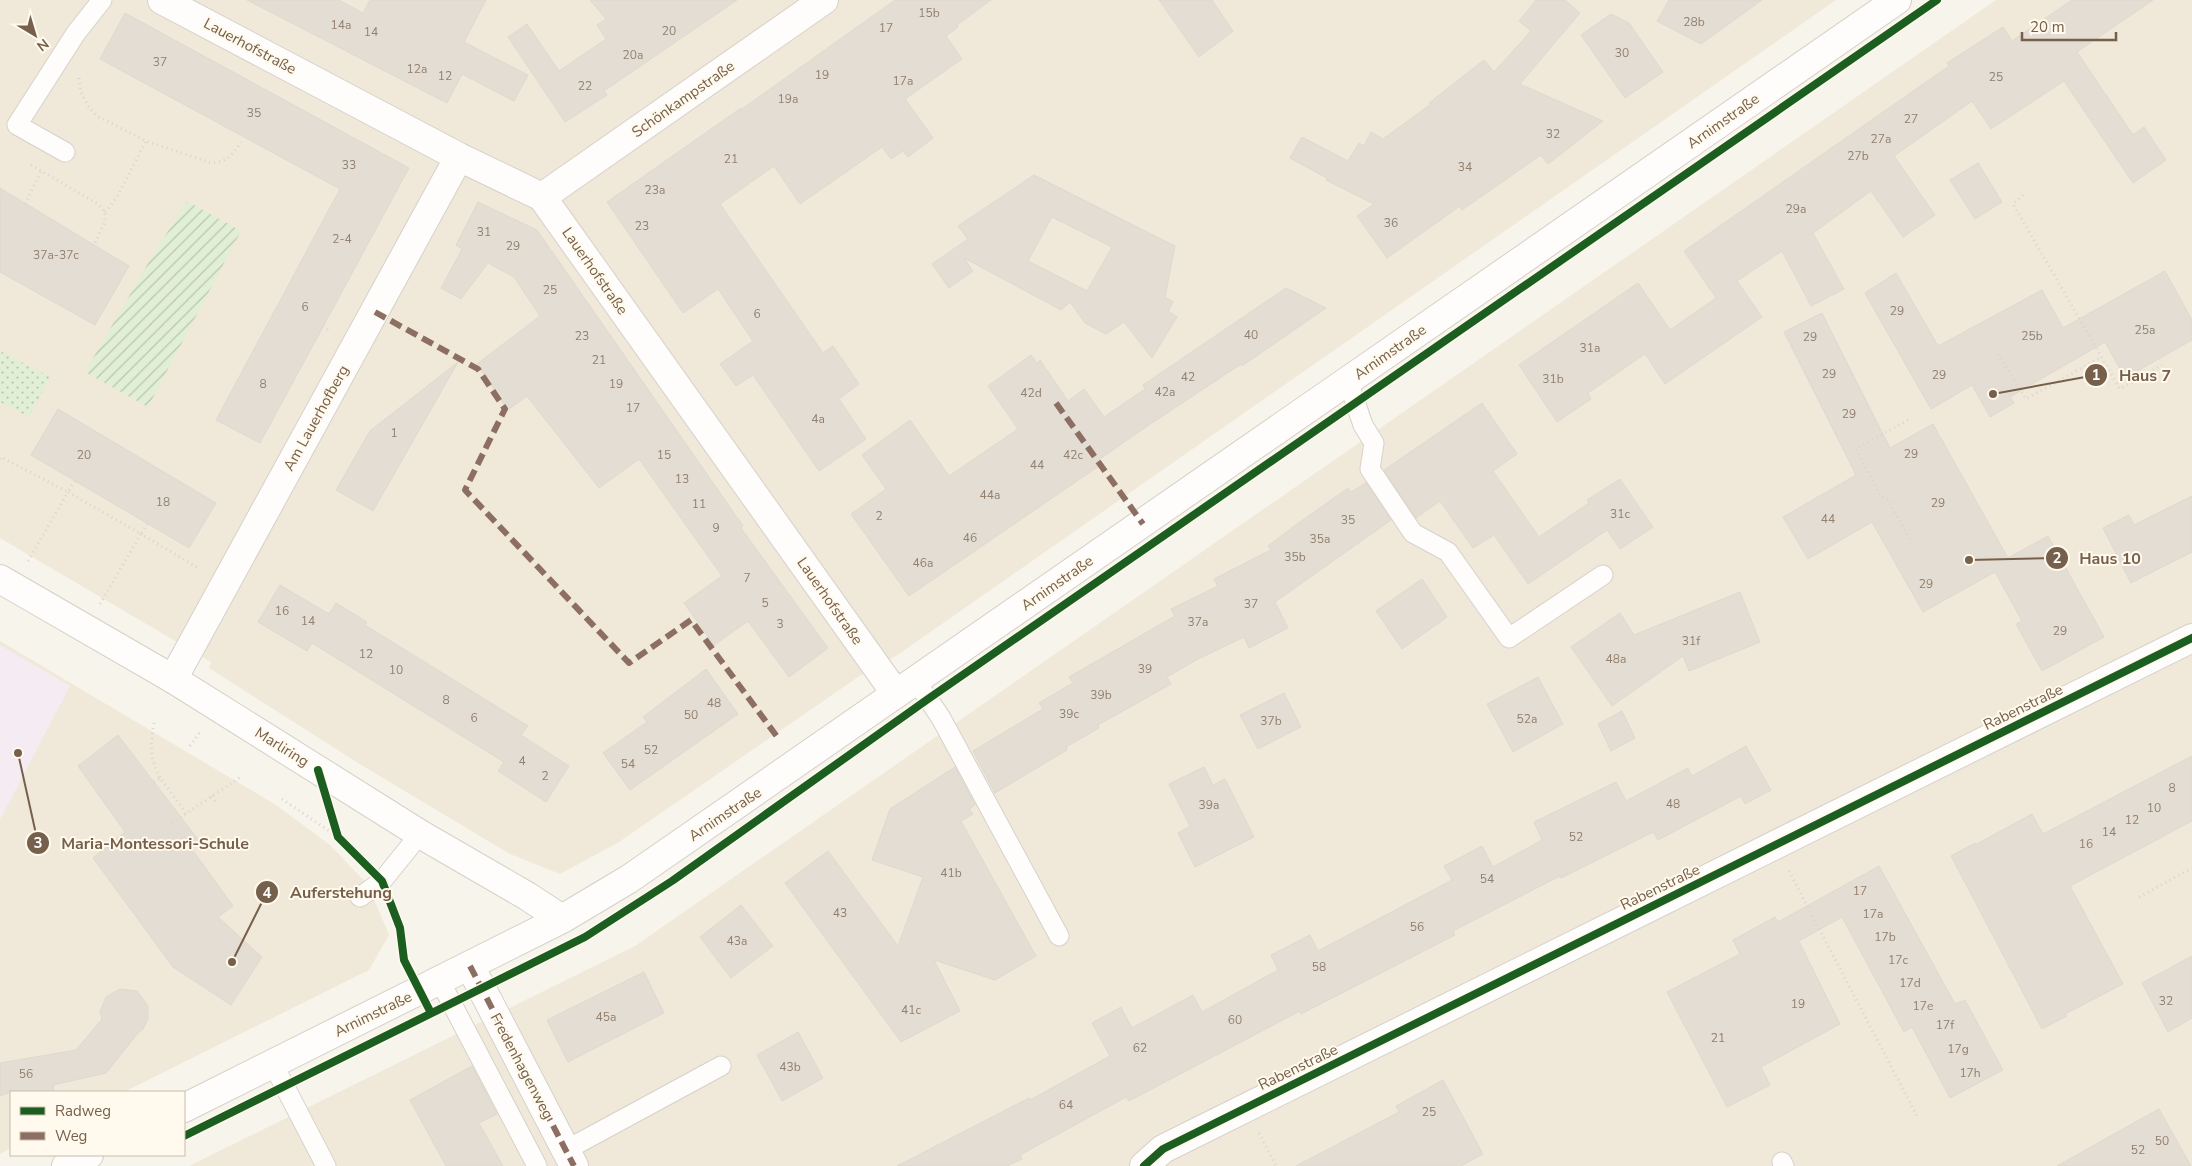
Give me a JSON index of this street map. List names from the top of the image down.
{
  "streets": {
    "street": [
      "Lauerhofstraße",
      "Schönkampstraße",
      "Arnimstraße",
      "Am Lauerhofberg",
      "Rabenstraße",
      "Marliring",
      "Fredenhagenweg"
    ]
  },
  "crossings": [
    ["Lauerhofstraße", "Schönkampstraße"],
    ["Lauerhofstraße", "Arnimstraße"],
    ["Lauerhofstraße", "Am Lauerhofberg"],
    ["Arnimstraße", "Marliring"],
    ["Arnimstraße", "Fredenhagenweg"],
    ["Am Lauerhofberg", "Marliring"]
  ],
  "places": [
    "Haus 7",
    "Haus 10",
    "Maria-Montessori-Schule",
    "Auferstehung"
  ],
  "house_numbers": [
    "15b",
    "28b",
    "14a",
    "17",
    "20",
    "14",
    "30",
    "20a",
    "37",
    "12a",
    "19",
    "12",
    "25",
    "17a",
    "22",
    "19a",
    "35",
    "27",
    "32",
    "27a",
    "27b",
    "21",
    "33",
    "34",
    "23a",
    "29a",
    "36",
    "23",
    "31",
    "2-4",
    "29",
    "37a-37c",
    "25",
    "6",
    "29",
    "6",
    "25a",
    "40",
    "23",
    "25b",
    "29",
    "31a",
    "21",
    "29",
    "29",
    "42",
    "31b",
    "8",
    "19",
    "42a",
    "42d",
    "17",
    "29",
    "4a",
    "1",
    "29",
    "20",
    "15",
    "42c",
    "44",
    "13",
    "44a",
    "18",
    "29",
    "11",
    "31c",
    "2",
    "44",
    "35",
    "9",
    "46",
    "35a",
    "35b",
    "46a",
    "7",
    "29",
    "5",
    "37",
    "16",
    "14",
    "37a",
    "3",
    "29",
    "31f",
    "12",
    "48a",
    "39",
    "10",
    "39b",
    "8",
    "48",
    "39c",
    "50",
    "6",
    "52a",
    "37b",
    "52",
    "4",
    "54",
    "2",
    "8",
    "48",
    "39a",
    "10",
    "12",
    "14",
    "52",
    "16",
    "41b",
    "54",
    "17",
    "43",
    "17a",
    "56",
    "17b",
    "43a",
    "17c",
    "58",
    "17d",
    "32",
    "19",
    "17e",
    "41c",
    "45a",
    "60",
    "17f",
    "21",
    "62",
    "17g",
    "43b",
    "17h",
    "56",
    "64",
    "25",
    "50",
    "52"
  ],
  "legend": ["Radweg", "Weg"],
  "scale_bar": "20 m",
  "north": "bottom right"
}
